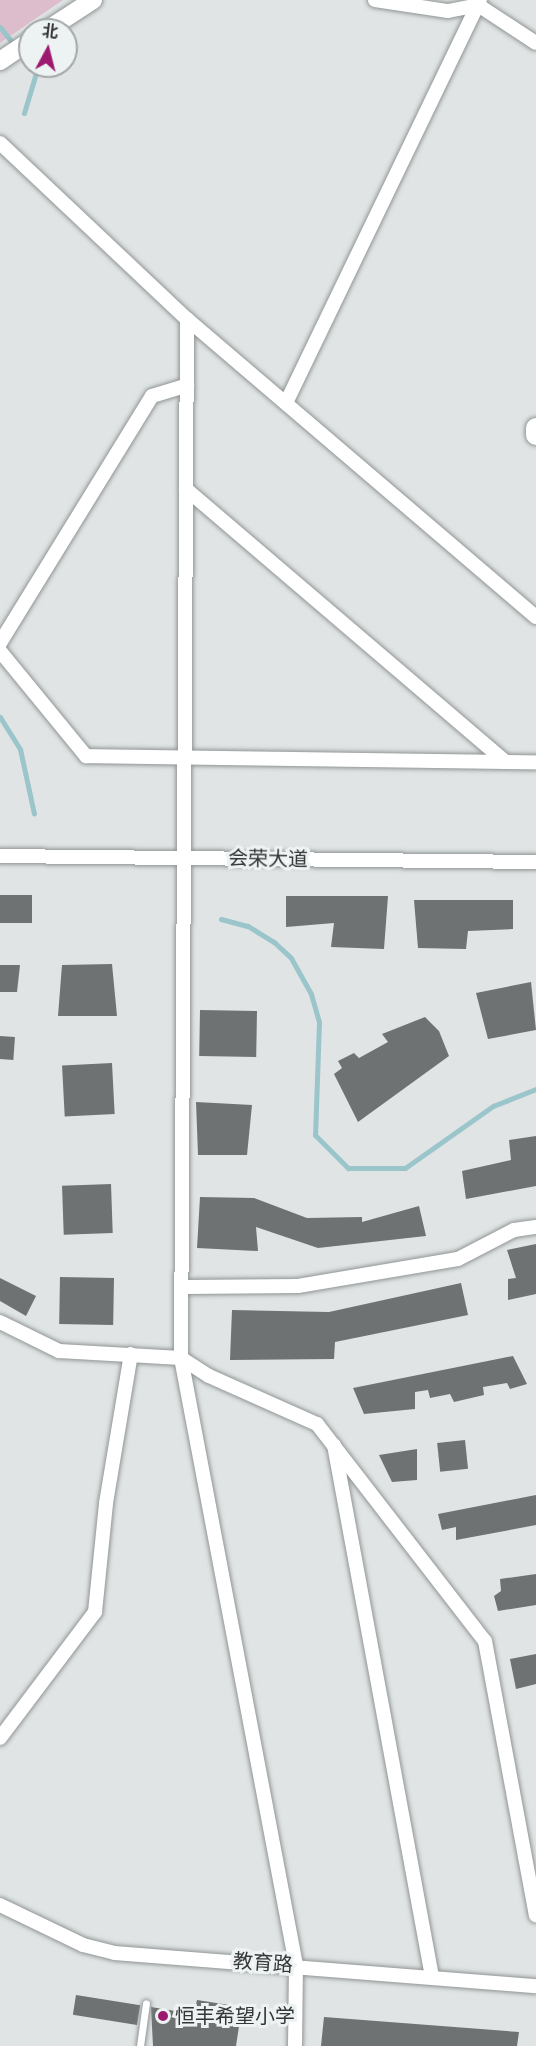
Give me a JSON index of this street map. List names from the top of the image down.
{
  "streets": {
    "street": ["会荣大道", "教育路"]
  },
  "places": ["恒丰希望小学"],
  "north": "top"
}
